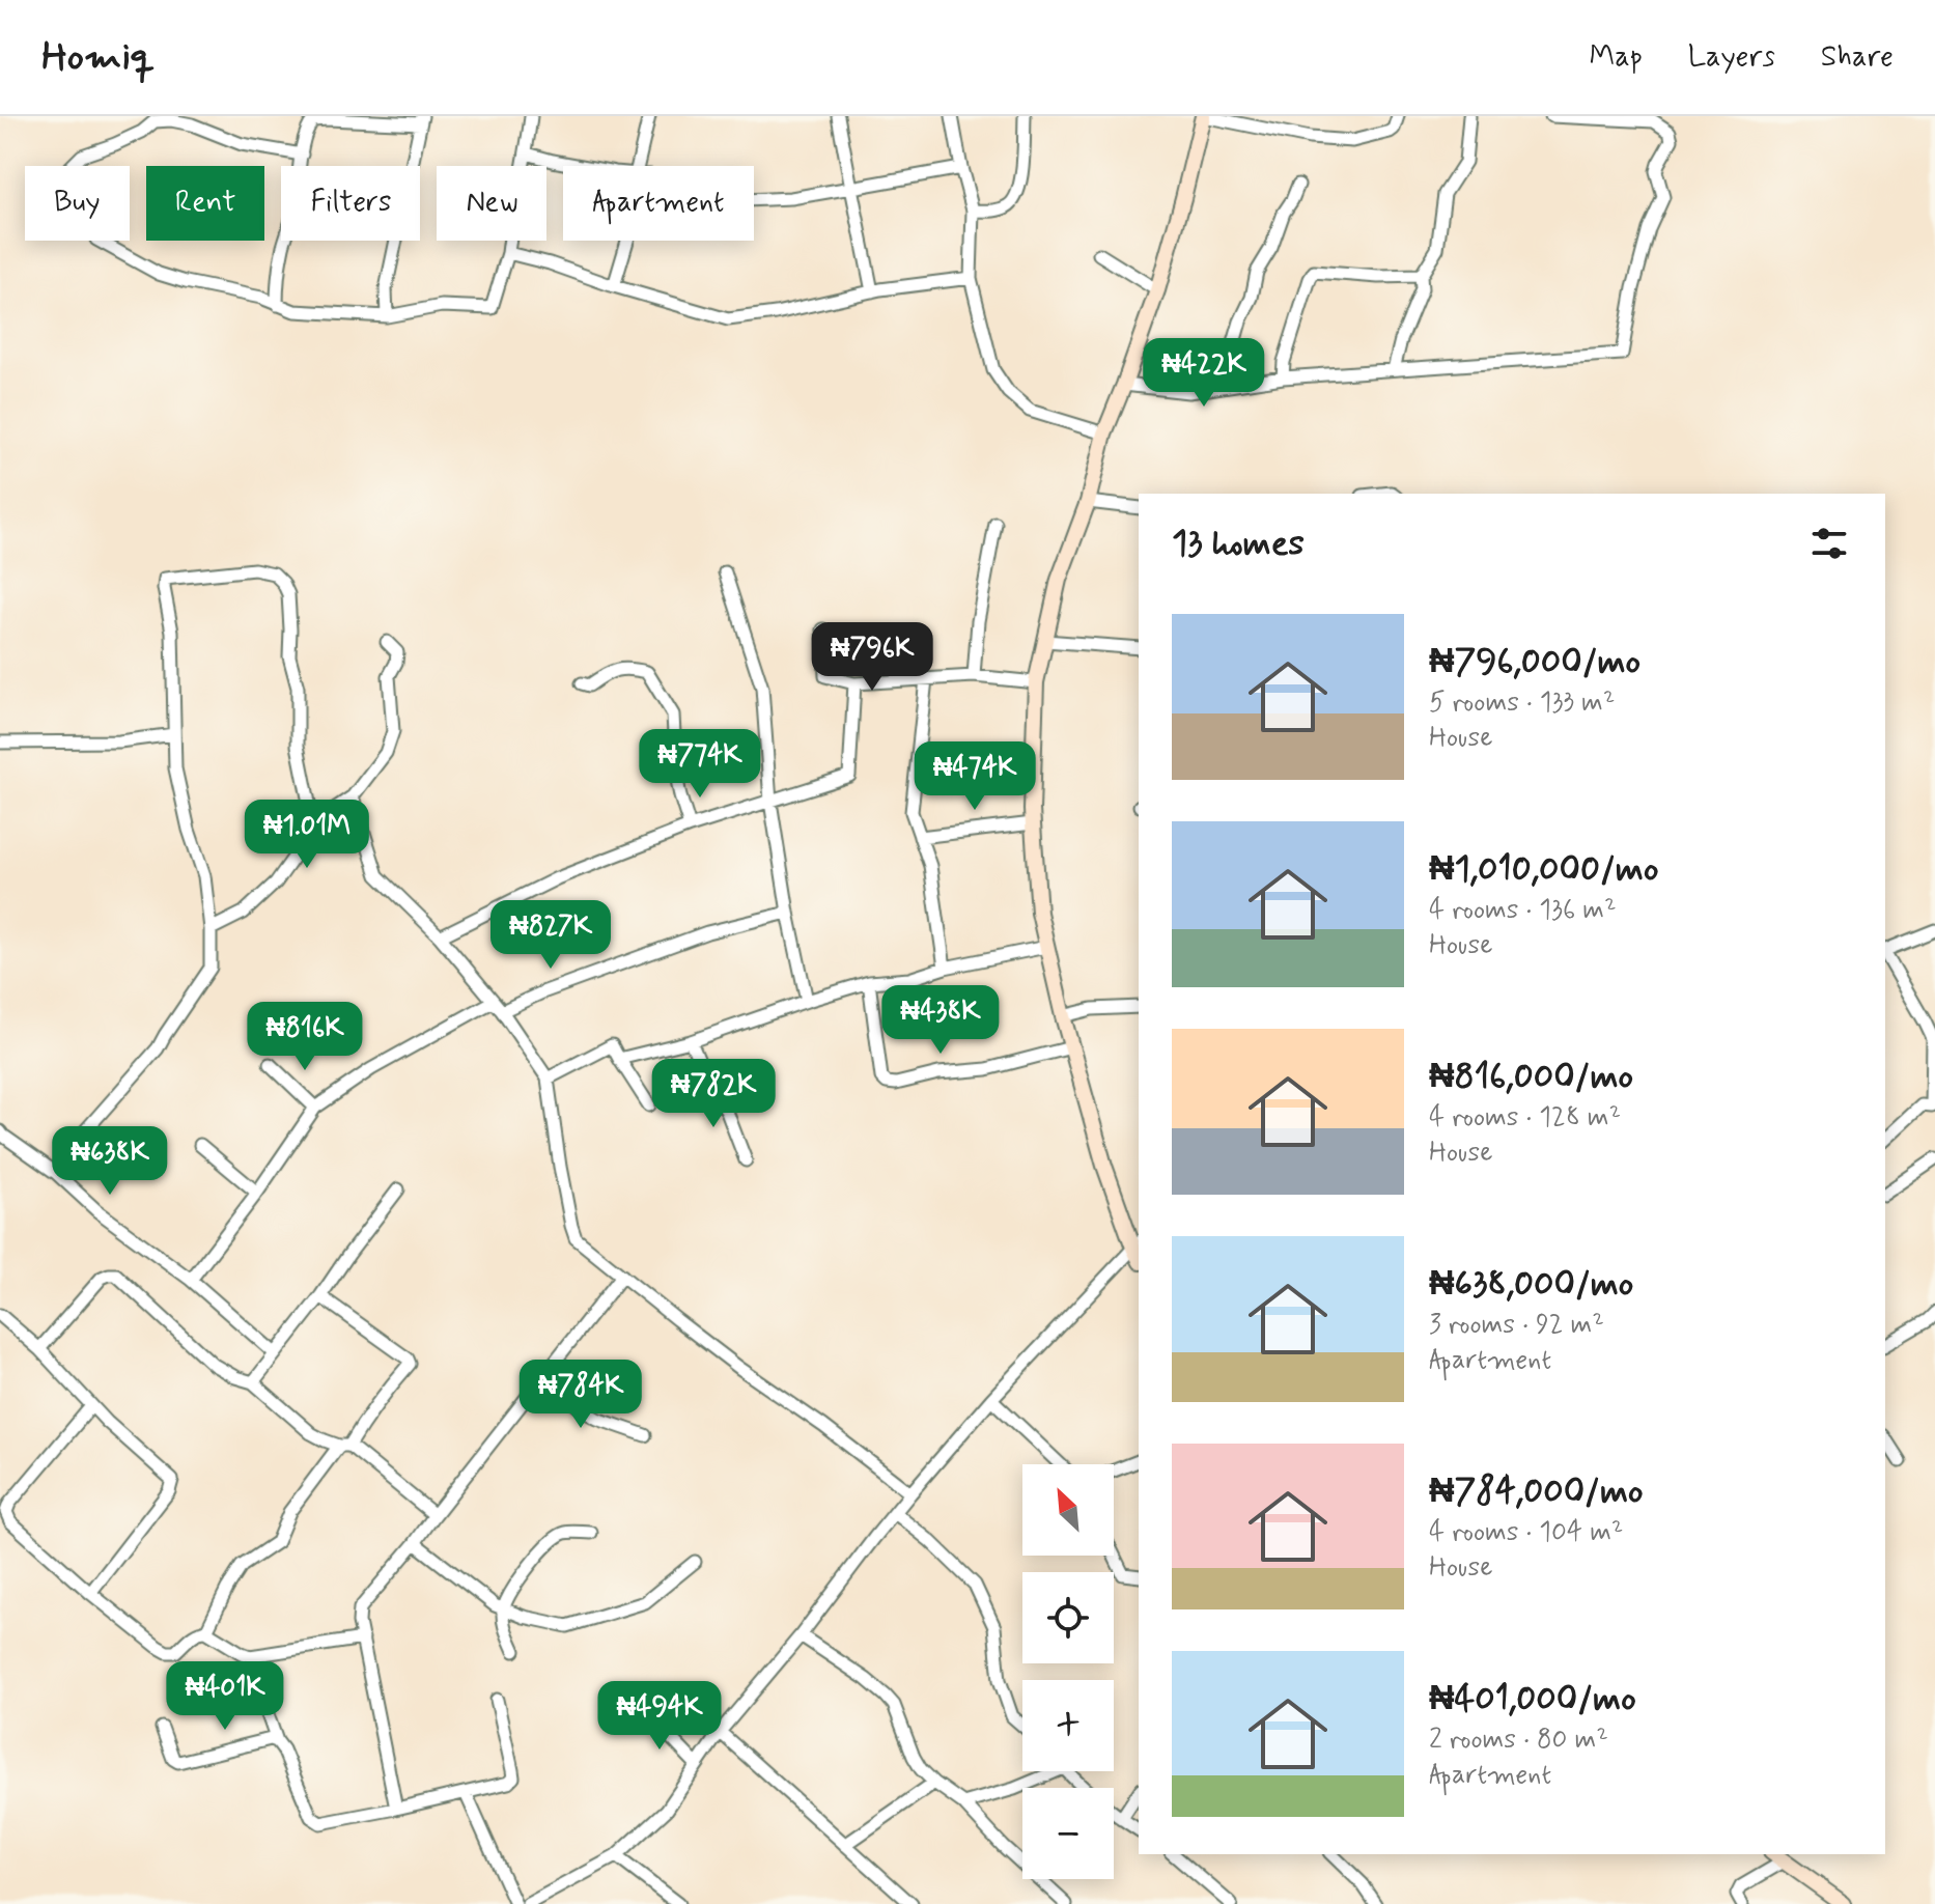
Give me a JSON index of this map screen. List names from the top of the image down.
{
  "north": "top left",
  "page": {
    "header": "Homiq",
    "nav": ["Map", "Layers", "Share"],
    "chip": [
      "Buy",
      "Rent",
      "Filters",
      "New",
      "Apartment"
    ],
    "price": [
      "₦422K",
      "₦796K",
      "₦774K",
      "₦474K",
      "₦1.01M",
      "₦827K",
      "₦438K",
      "₦816K",
      "₦782K",
      "₦638K",
      "₦784K",
      "₦401K",
      "₦494K"
    ],
    "heading": "13 homes",
    "list": [
      {
        "name": "₦796,000/mo",
        "note": "5 rooms · 133 m² · House"
      },
      {
        "name": "₦1,010,000/mo",
        "note": "4 rooms · 136 m² · House"
      },
      {
        "name": "₦816,000/mo",
        "note": "4 rooms · 128 m² · House"
      },
      {
        "name": "₦638,000/mo",
        "note": "3 rooms · 92 m² · Apartment"
      },
      {
        "name": "₦784,000/mo",
        "note": "4 rooms · 104 m² · House"
      },
      {
        "name": "₦401,000/mo",
        "note": "2 rooms · 80 m² · Apartment"
      }
    ],
    "map_buttons": ["+", "−"]
  }
}
